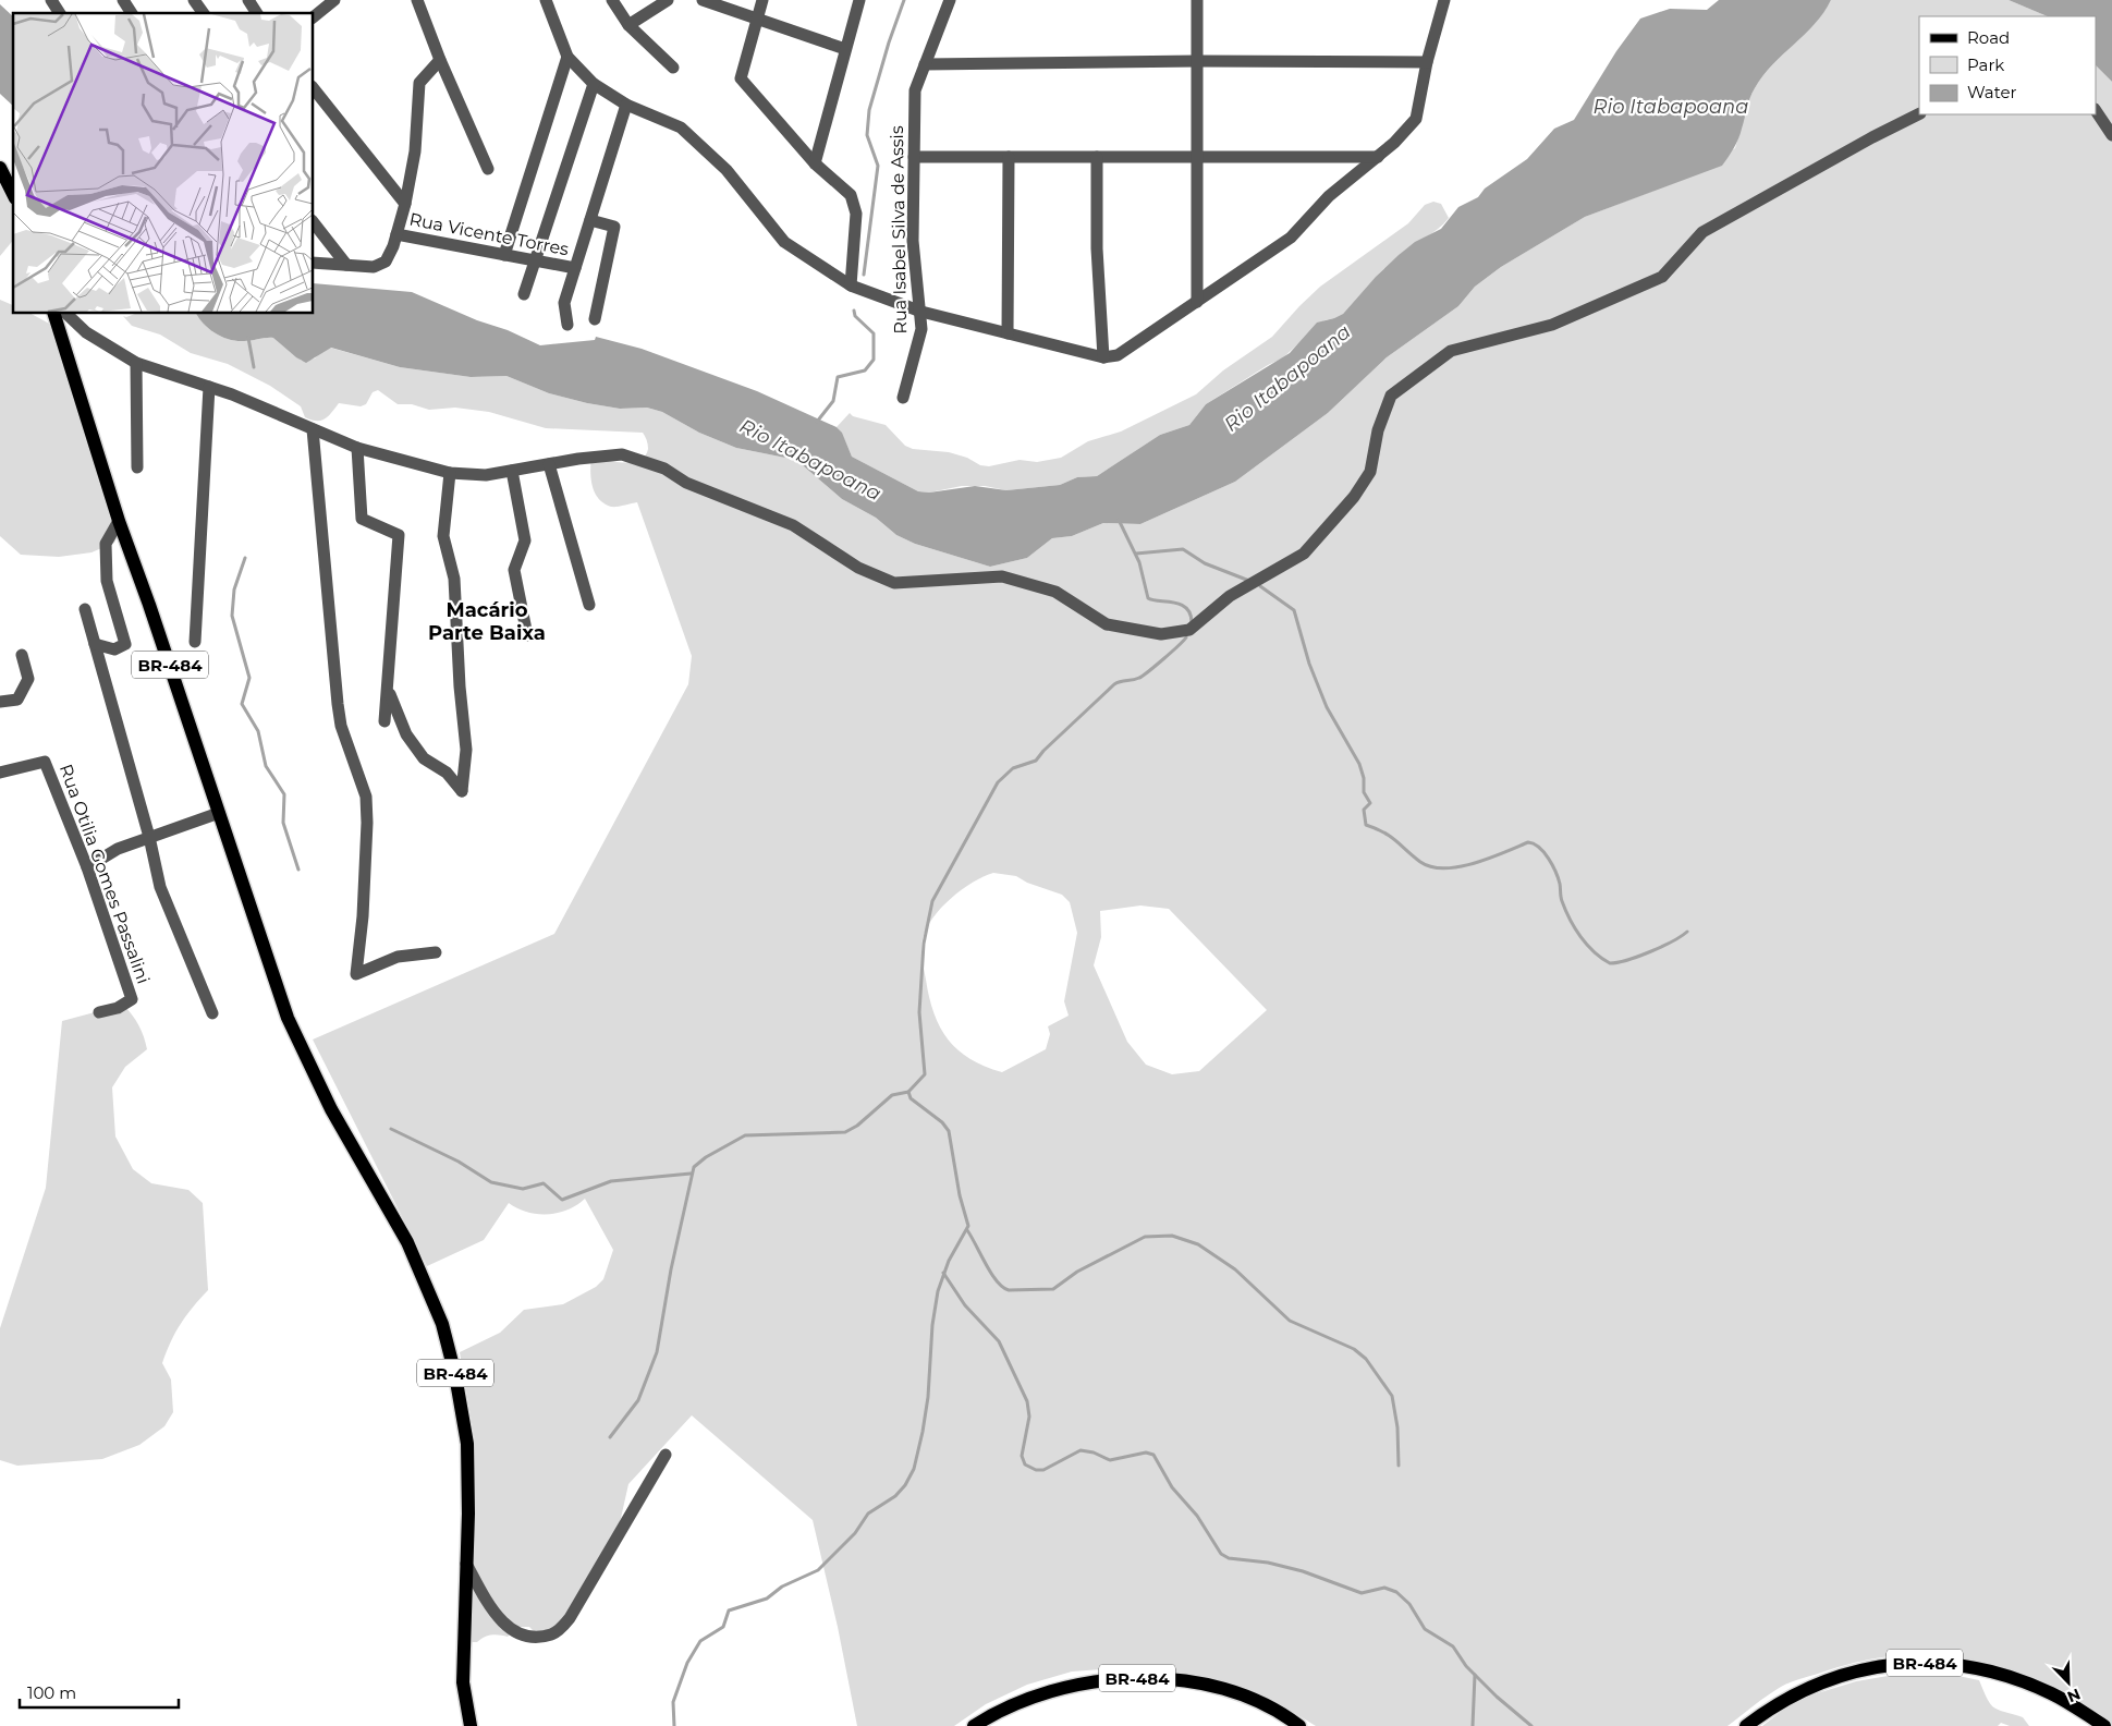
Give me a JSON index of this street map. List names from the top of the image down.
{
  "streets": {
    "main road": ["BR-484"],
    "street": ["Rua Isabel Silva de Assis", "Rua Vicente Torres", "Rua Otilia Gomes Passalini"]
  },
  "districts": ["Macário Parte Baixa"],
  "water": ["Rio Itabapoana"],
  "legend": ["Road", "Park", "Water"],
  "scale_bar": "100 m",
  "north": "bottom right"
}
